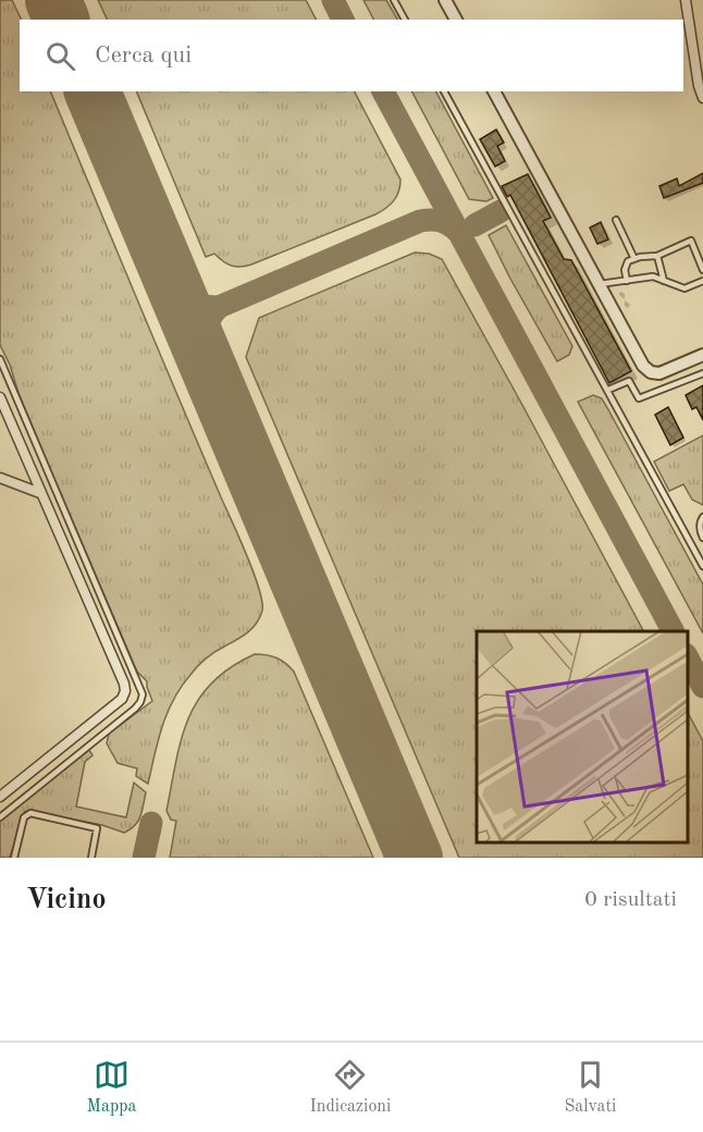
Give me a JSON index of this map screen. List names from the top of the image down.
{
  "page": {
    "search": "Cerca qui",
    "heading": ["Vicino", "0 risultati"],
    "nav": ["Mappa", "Indicazioni", "Salvati"]
  }
}
